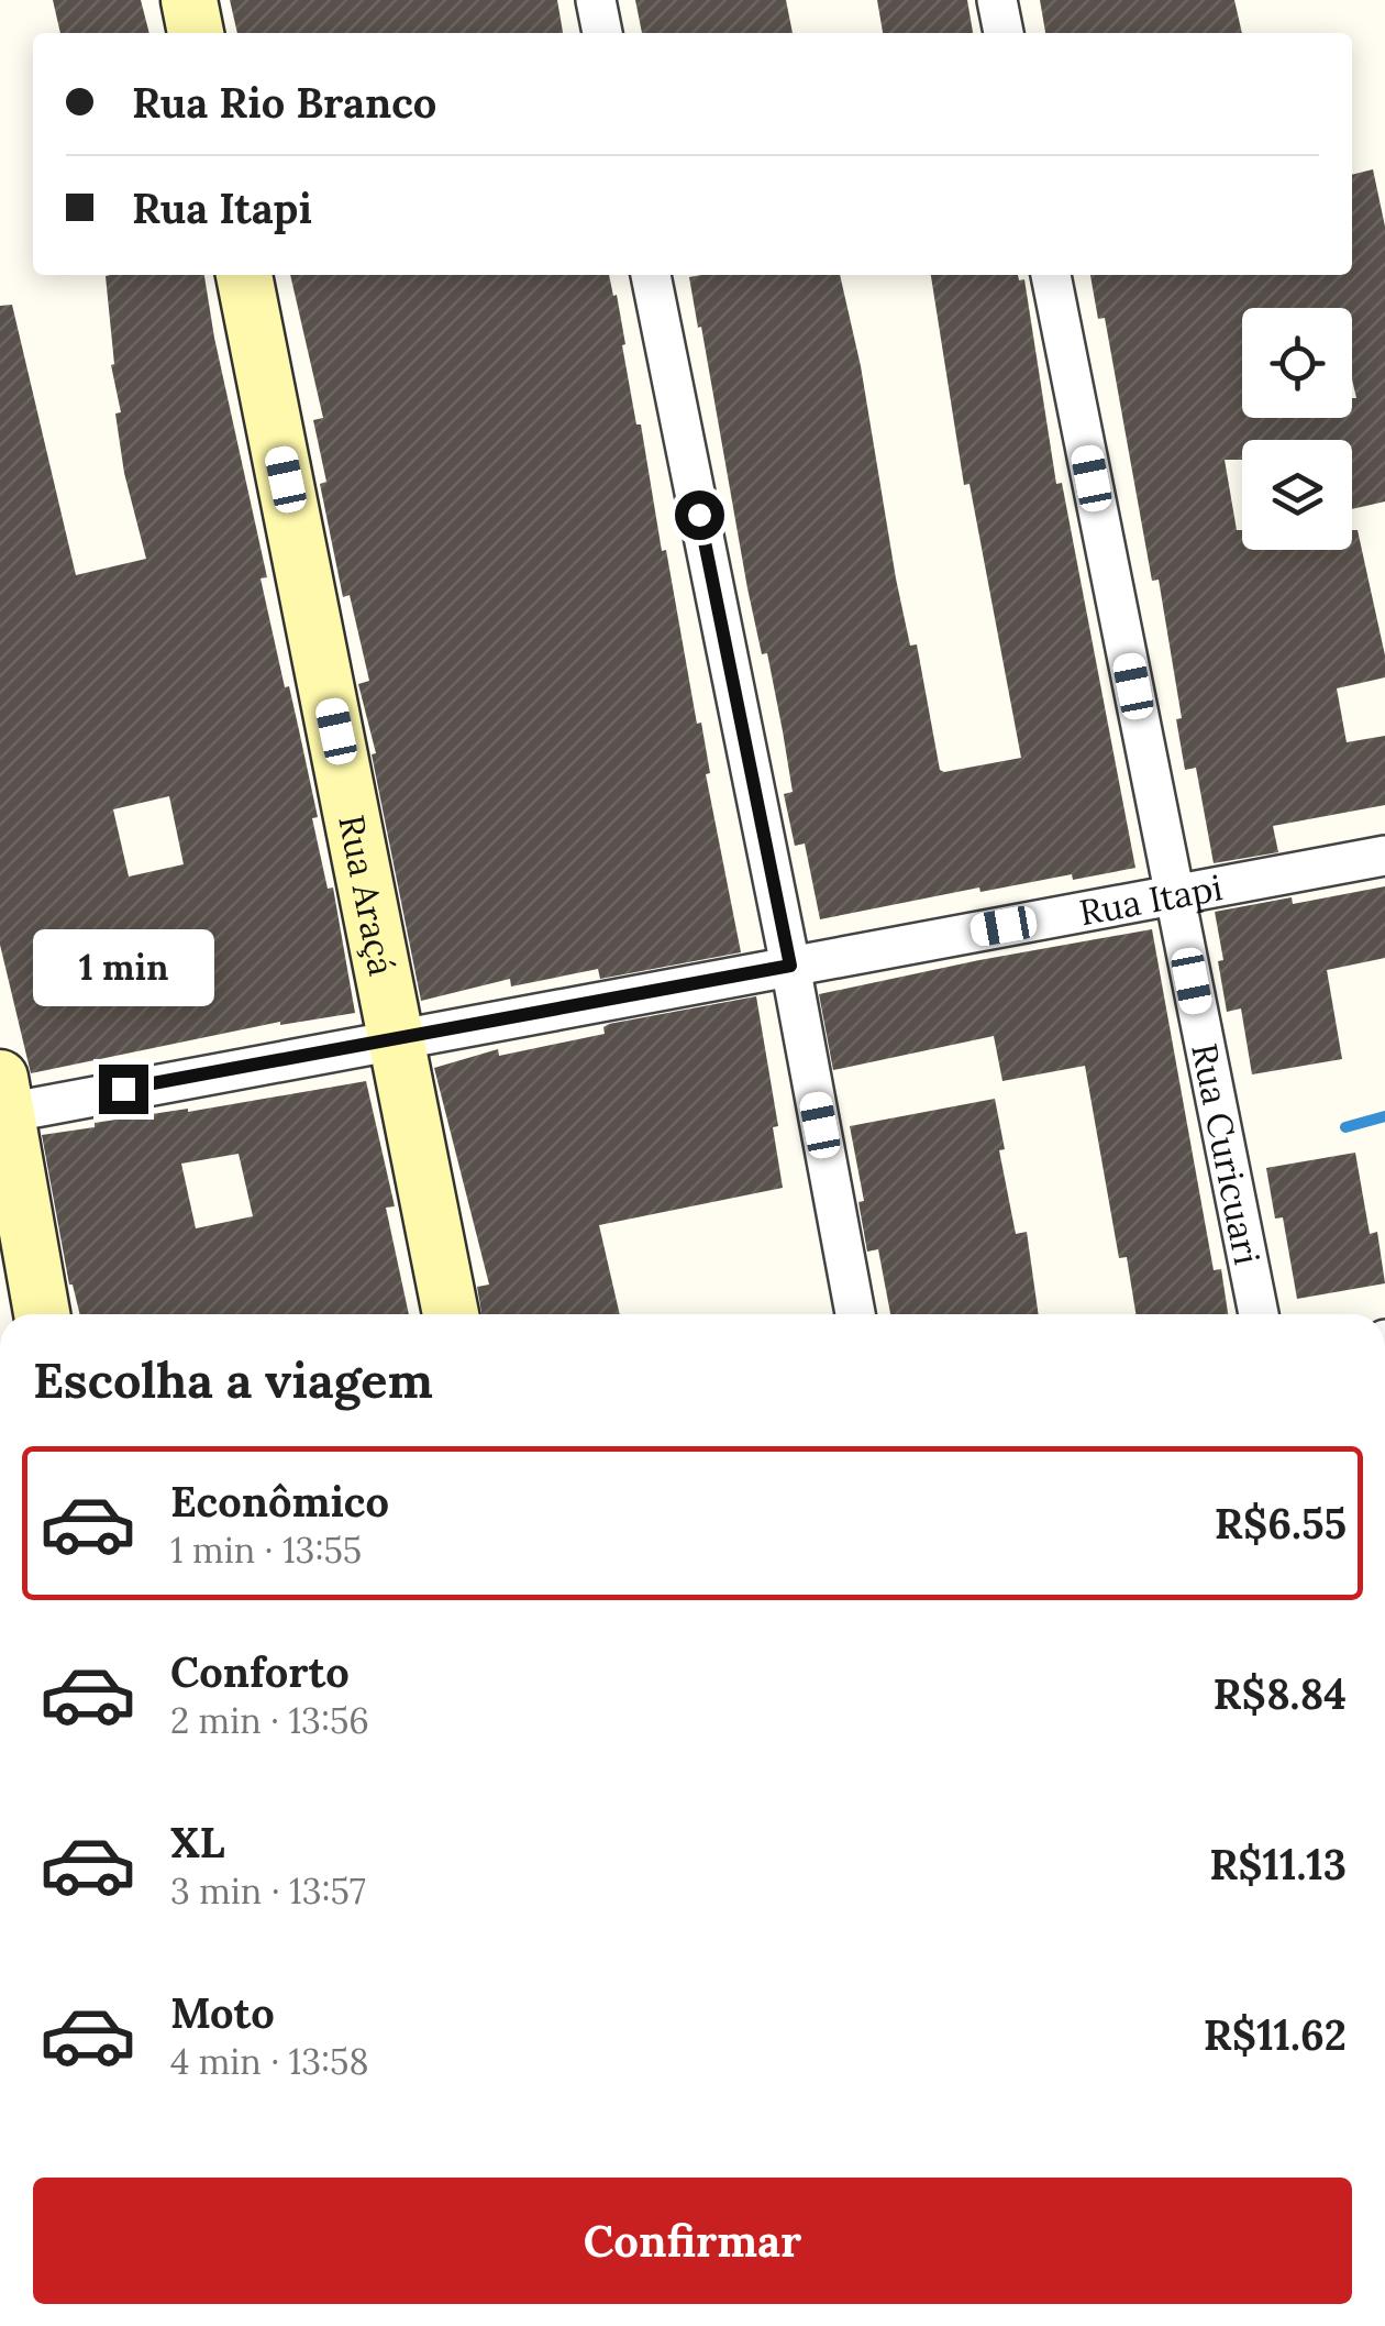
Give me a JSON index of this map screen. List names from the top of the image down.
{
  "streets": {
    "street": ["Rua Araçá", "Rua Itapi", "Rua Curicuari"]
  },
  "crossings": [
    ["Rua Araçá", "Rua Itapi"],
    ["Rua Itapi", "Rua Curicuari"]
  ],
  "page": {
    "banner": ["Rua Rio Branco", "Rua Itapi"],
    "bubble": "1 min",
    "heading": "Escolha a viagem",
    "list": [
      {
        "name": "Econômico",
        "note": "1 min · 13:55",
        "value": "R$6.55"
      },
      {
        "name": "Conforto",
        "note": "2 min · 13:56",
        "value": "R$8.84"
      },
      {
        "name": "XL",
        "note": "3 min · 13:57",
        "value": "R$11.13"
      },
      {
        "name": "Moto",
        "note": "4 min · 13:58",
        "value": "R$11.62"
      }
    ],
    "buttons": "Confirmar"
  }
}
